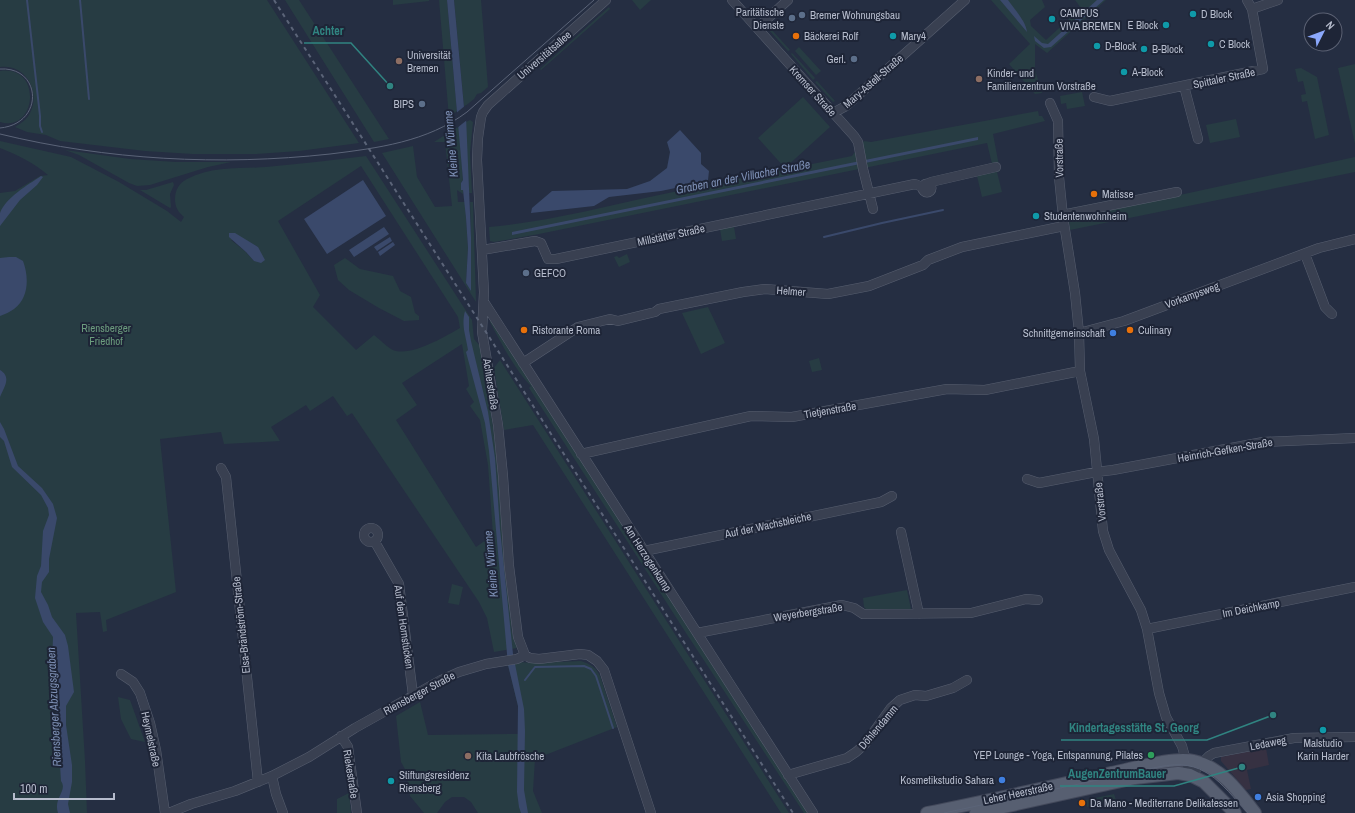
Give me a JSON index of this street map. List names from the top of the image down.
{
  "streets": {
    "main road": ["Leher Heerstraße"],
    "street": [
      "Universitätsallee",
      "Spittaler Straße",
      "Mary-Astell-Straße",
      "Kremser Straße",
      "Vorstraße",
      "Millstätter Straße",
      "Helmer",
      "Vorkampsweg",
      "Achterstraße",
      "Tietjenstraße",
      "Heinrich-Gefken-Straße",
      "Auf der Wachsbleiche",
      "Am Herzogenkamp",
      "Im Deichkamp",
      "Weyerbergstraße",
      "Elsa-Brändström-Straße",
      "Auf den Hornstücken",
      "Riensberger Straße",
      "Döhlendamm",
      "Heymelstraße",
      "Ledaweg",
      "Riekestraße"
    ]
  },
  "crossings": [
    ["Universitätsallee", "Achterstraße"],
    ["Mary-Astell-Straße", "Kremser Straße"],
    ["Kremser Straße", "Millstätter Straße"],
    ["Vorstraße", "Helmer"],
    ["Vorstraße", "Vorkampsweg"],
    ["Vorstraße", "Tietjenstraße"],
    ["Vorstraße", "Heinrich-Gefken-Straße"],
    ["Vorstraße", "Im Deichkamp"],
    ["Vorstraße", "Ledaweg"],
    ["Vorstraße", "Leher Heerstraße"],
    ["Millstätter Straße", "Achterstraße"],
    ["Helmer", "Am Herzogenkamp"],
    ["Achterstraße", "Am Herzogenkamp"],
    ["Achterstraße", "Riensberger Straße"],
    ["Tietjenstraße", "Am Herzogenkamp"],
    ["Auf der Wachsbleiche", "Am Herzogenkamp"],
    ["Am Herzogenkamp", "Weyerbergstraße"],
    ["Am Herzogenkamp", "Döhlendamm"],
    ["Elsa-Brändström-Straße", "Riensberger Straße"],
    ["Auf den Hornstücken", "Riensberger Straße"],
    ["Riensberger Straße", "Riekestraße"],
    ["Ledaweg", "Leher Heerstraße"]
  ],
  "water": ["Kleine Wümme", "Graben an der Villacher Straße", "Riensberger Abzugsgraben"],
  "parks": ["Riensberger Friedhof"],
  "places": [
    "D Block",
    "Bremer Wohnungsbau",
    "Paritätische Dienste",
    "CAMPUS VIVA BREMEN",
    "E Block",
    "Bäckerei Rolf",
    "Mary4",
    "C Block",
    "D-Block",
    "B-Block",
    "Gerl.",
    "Universität Bremen",
    "A-Block",
    "Kinder- und Familienzentrum Vorstraße",
    "Achter",
    "BIPS",
    "Matisse",
    "Studentenwohnheim",
    "GEFCO",
    "Ristorante Roma",
    "Culinary",
    "Schnittgemeinschaft",
    "Kindertagesstätte St. Georg",
    "Malstudio Karin Harder",
    "YEP Lounge - Yoga, Entspannung, Pilates",
    "Kita Laubfrösche",
    "AugenZentrumBauer",
    "Kosmetikstudio Sahara",
    "Stiftungsresidenz Riensberg",
    "Asia Shopping",
    "Da Mano - Mediterrane Delikatessen"
  ],
  "scale_bar": "100 m",
  "north": "top right"
}
